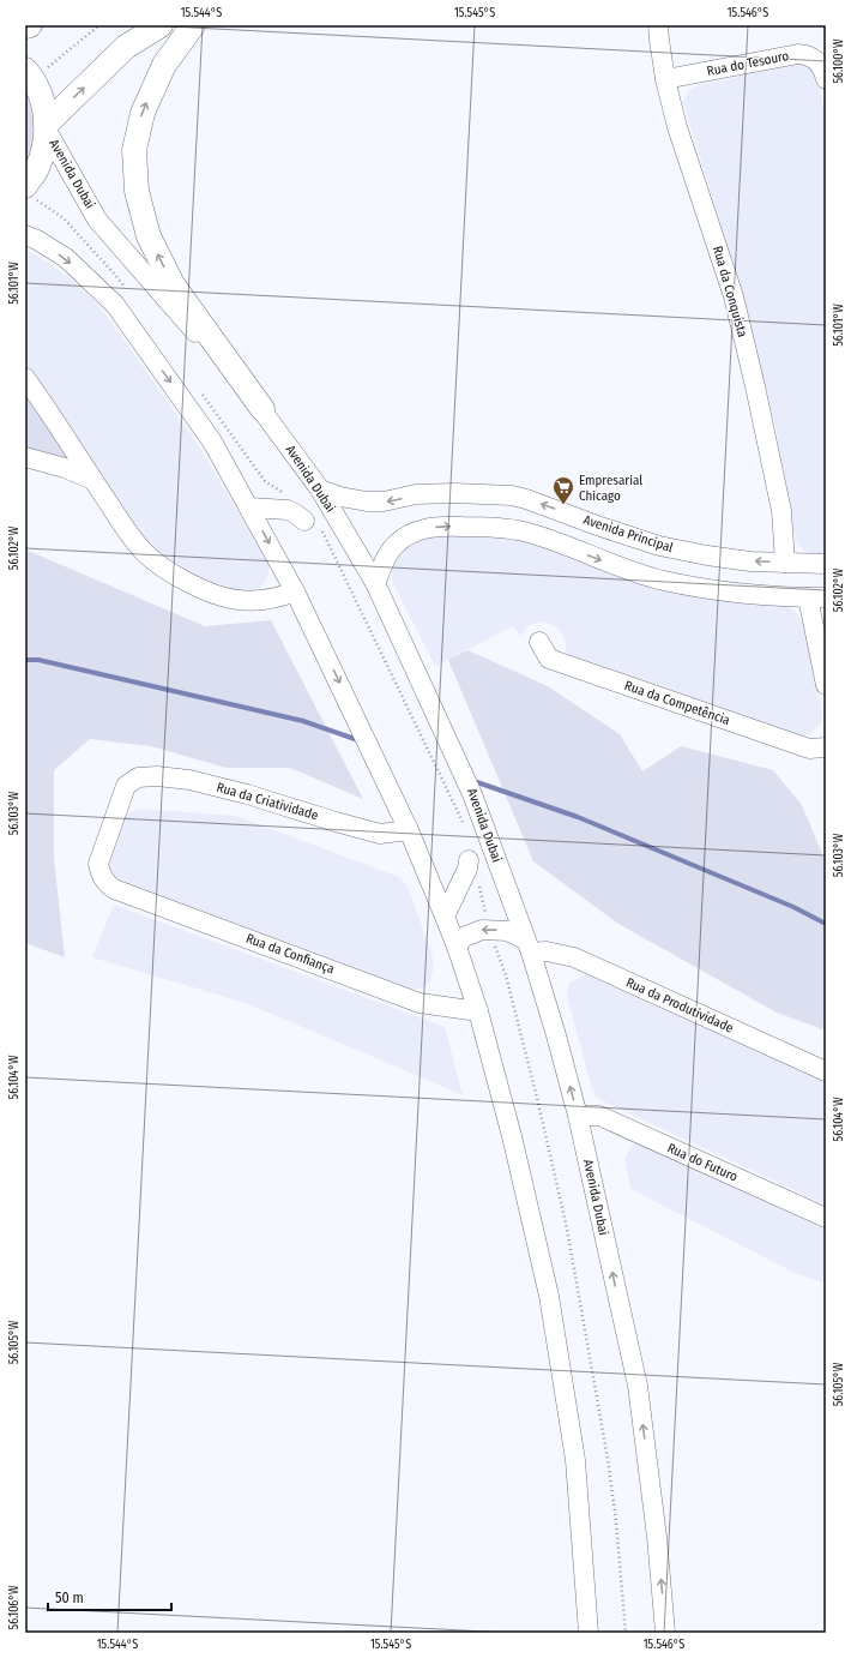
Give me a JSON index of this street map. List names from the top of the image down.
{
  "streets": {
    "street": [
      "Rua do Tesouro",
      "Avenida Dubai",
      "Rua da Conquista",
      "Avenida Principal",
      "Rua da Competência",
      "Rua da Criatividade",
      "Rua da Confiança",
      "Rua da Produtividade",
      "Rua do Futuro"
    ]
  },
  "crossings": [
    ["Rua do Tesouro", "Rua da Conquista"],
    ["Avenida Dubai", "Avenida Principal"],
    ["Avenida Dubai", "Rua da Produtividade"],
    ["Avenida Dubai", "Rua do Futuro"],
    ["Rua da Conquista", "Avenida Principal"],
    ["Rua da Criatividade", "Rua da Confiança"]
  ],
  "places": {
    "supermarket": ["Empresarial Chicago"]
  },
  "scale_bar": "50 m",
  "coordinates": [
    "15.544°S",
    "15.545°S",
    "15.546°S",
    "56.100°W",
    "56.101°W",
    "56.102°W",
    "56.103°W",
    "56.104°W",
    "56.105°W",
    "56.106°W"
  ]
}
